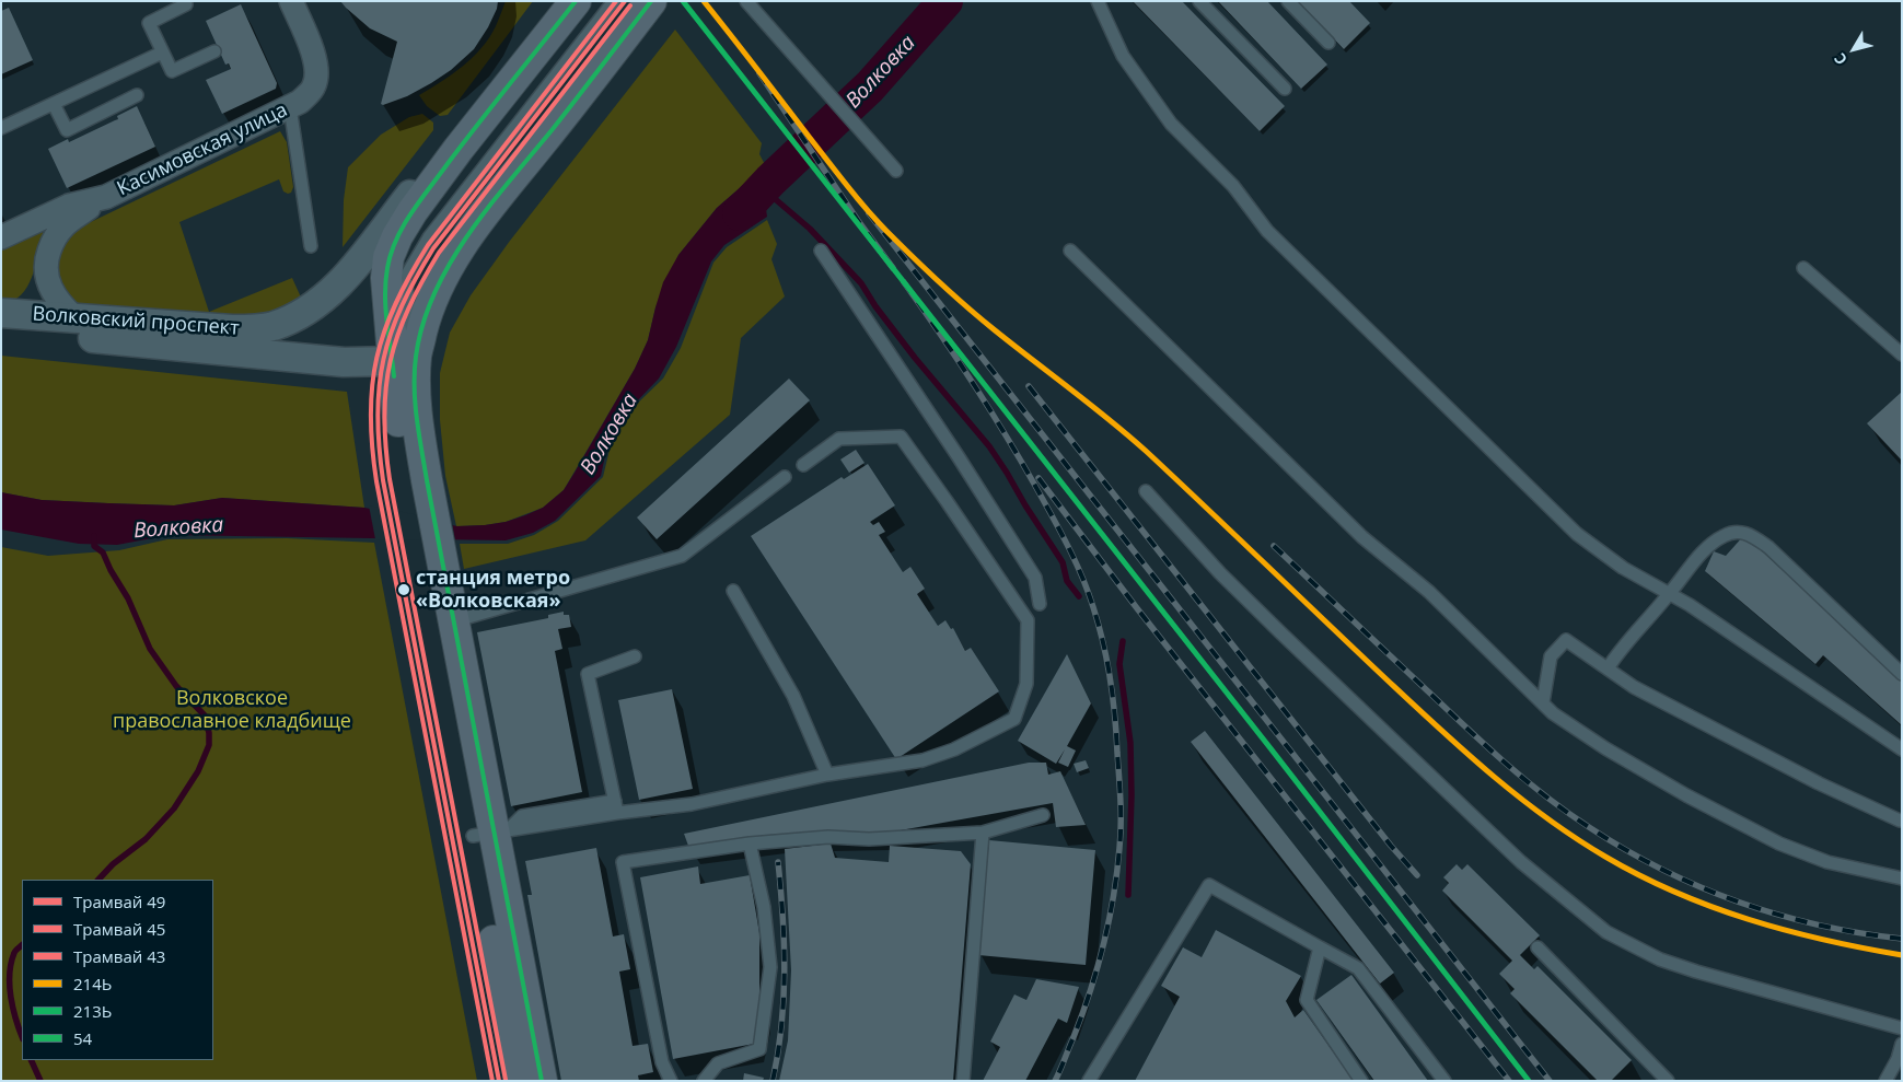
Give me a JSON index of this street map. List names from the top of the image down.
{
  "streets": {
    "street": ["Касимовская улица", "Волковский проспект"]
  },
  "water": ["Волковка"],
  "parks": ["Волковское православное кладбище"],
  "places": ["станция метро «Волковская»"],
  "lines": [
    "tram line 49",
    "tram line 43",
    "transit line 214Ь",
    "transit line 213Ь",
    "transit line 54",
    "tram line 45"
  ],
  "legend": [
    "Трамвай 49",
    "Трамвай 45",
    "Трамвай 43",
    "214Ь",
    "213Ь",
    "54"
  ],
  "north": "bottom left"
}
